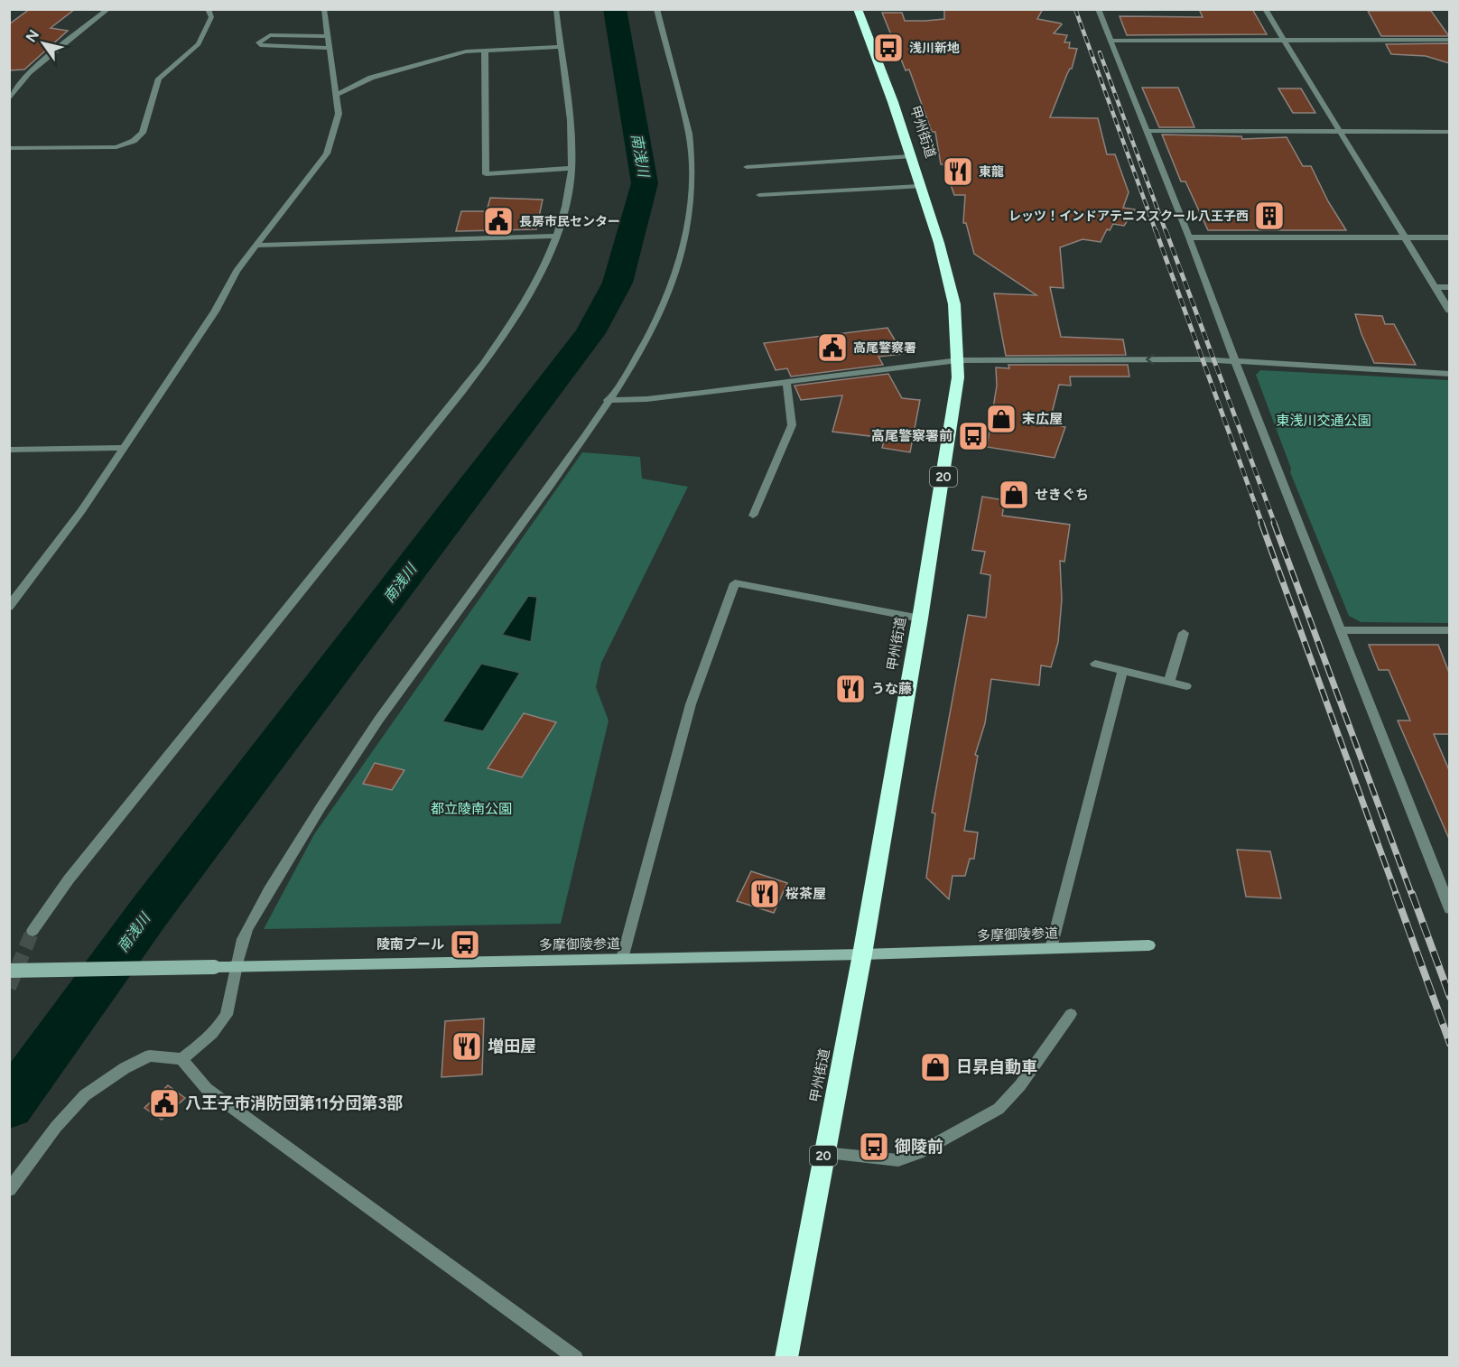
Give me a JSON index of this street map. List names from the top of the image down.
{
  "streets": {
    "highway": ["甲州街道", "20"],
    "main road": ["多摩御陵参道"]
  },
  "crossings": [
    ["甲州街道", "多摩御陵参道"]
  ],
  "water": ["南浅川"],
  "parks": ["東浅川交通公園", "都立陵南公園"],
  "places": {
    "bus stop": [
      "浅川新地",
      "高尾警察署前",
      "陵南プール",
      "御陵前"
    ],
    "restaurant": [
      "東龍",
      "うな藤",
      "桜茶屋",
      "増田屋"
    ],
    "building": ["レッツ！インドアテニススクール八王子西"],
    "public building": ["長房市民センター", "高尾警察署", "八王子市消防団第11分団第3部"],
    "shop": ["末広屋", "せきぐち", "日昇自動車"]
  },
  "north": "top left"
}
